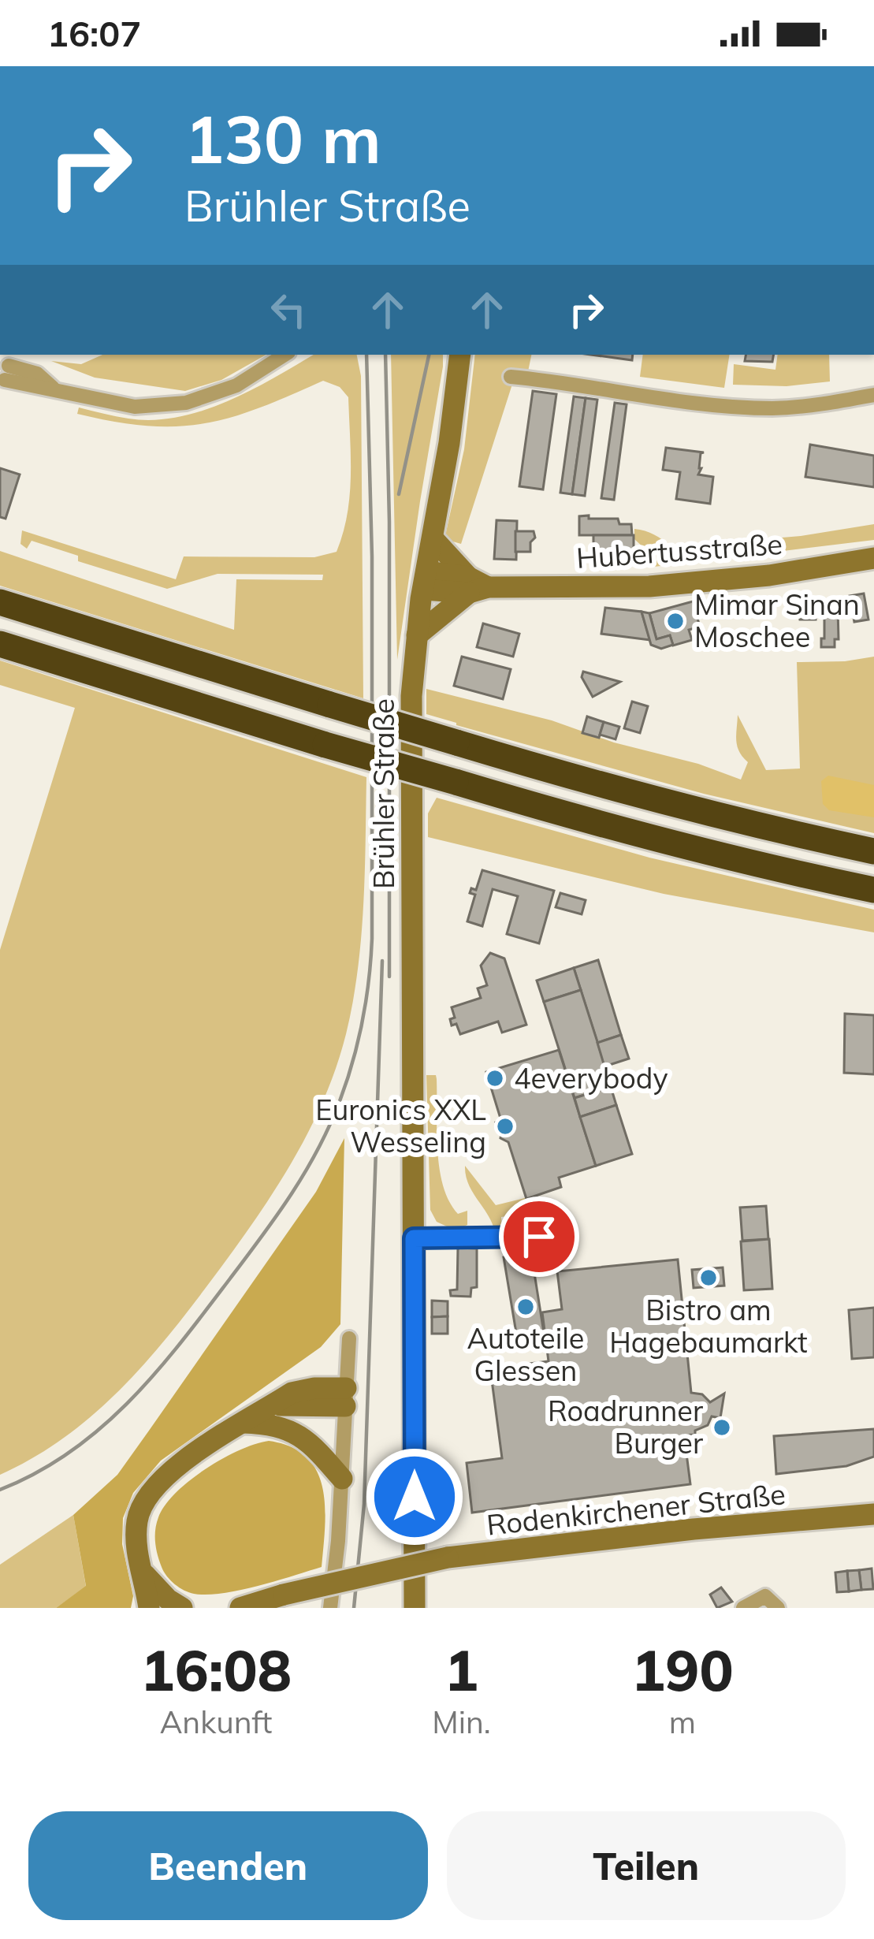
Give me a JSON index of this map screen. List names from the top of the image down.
{
  "streets": {
    "main road": ["Hubertusstraße", "Brühler Straße", "Rodenkirchener Straße"]
  },
  "crossings": [
    ["Hubertusstraße", "Brühler Straße"]
  ],
  "places": [
    "Mimar Sinan Moschee",
    "4everybody",
    "Euronics XXL Wesseling",
    "Bistro am Hagebaumarkt",
    "Autoteile Glessen",
    "Roadrunner Burger"
  ],
  "page": {
    "status": "16:07",
    "turn": ["130 m", "Brühler Straße"],
    "eta": [
      "16:08",
      "Ankunft",
      "1",
      "Min.",
      "190",
      "m"
    ],
    "buttons": ["Beenden", "Teilen"]
  }
}
